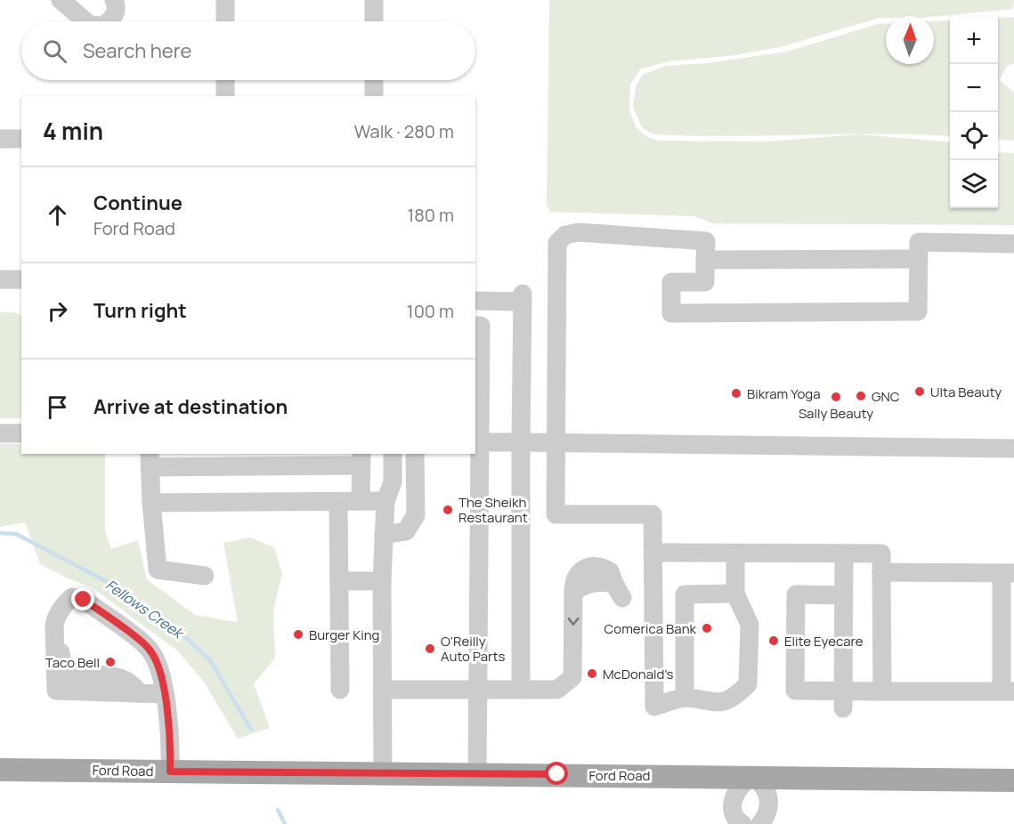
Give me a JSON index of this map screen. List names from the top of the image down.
{
  "streets": {
    "main road": ["Ford Road"]
  },
  "water": ["Fellows Creek"],
  "places": [
    "Ulta Beauty",
    "Bikram Yoga",
    "GNC",
    "Sally Beauty",
    "The Sheikh Restaurant",
    "Comerica Bank",
    "Burger King",
    "Elite Eyecare",
    "O'Reilly Auto Parts",
    "Taco Bell",
    "McDonald's"
  ],
  "north": "top",
  "page": {
    "map_buttons": ["+", "−"],
    "search": "Search here",
    "heading": ["4 min", "Walk · 280 m"],
    "list": [
      ["Continue", "Ford Road", "180 m"],
      ["Turn right", "100 m"],
      "Arrive at destination"
    ]
  }
}
